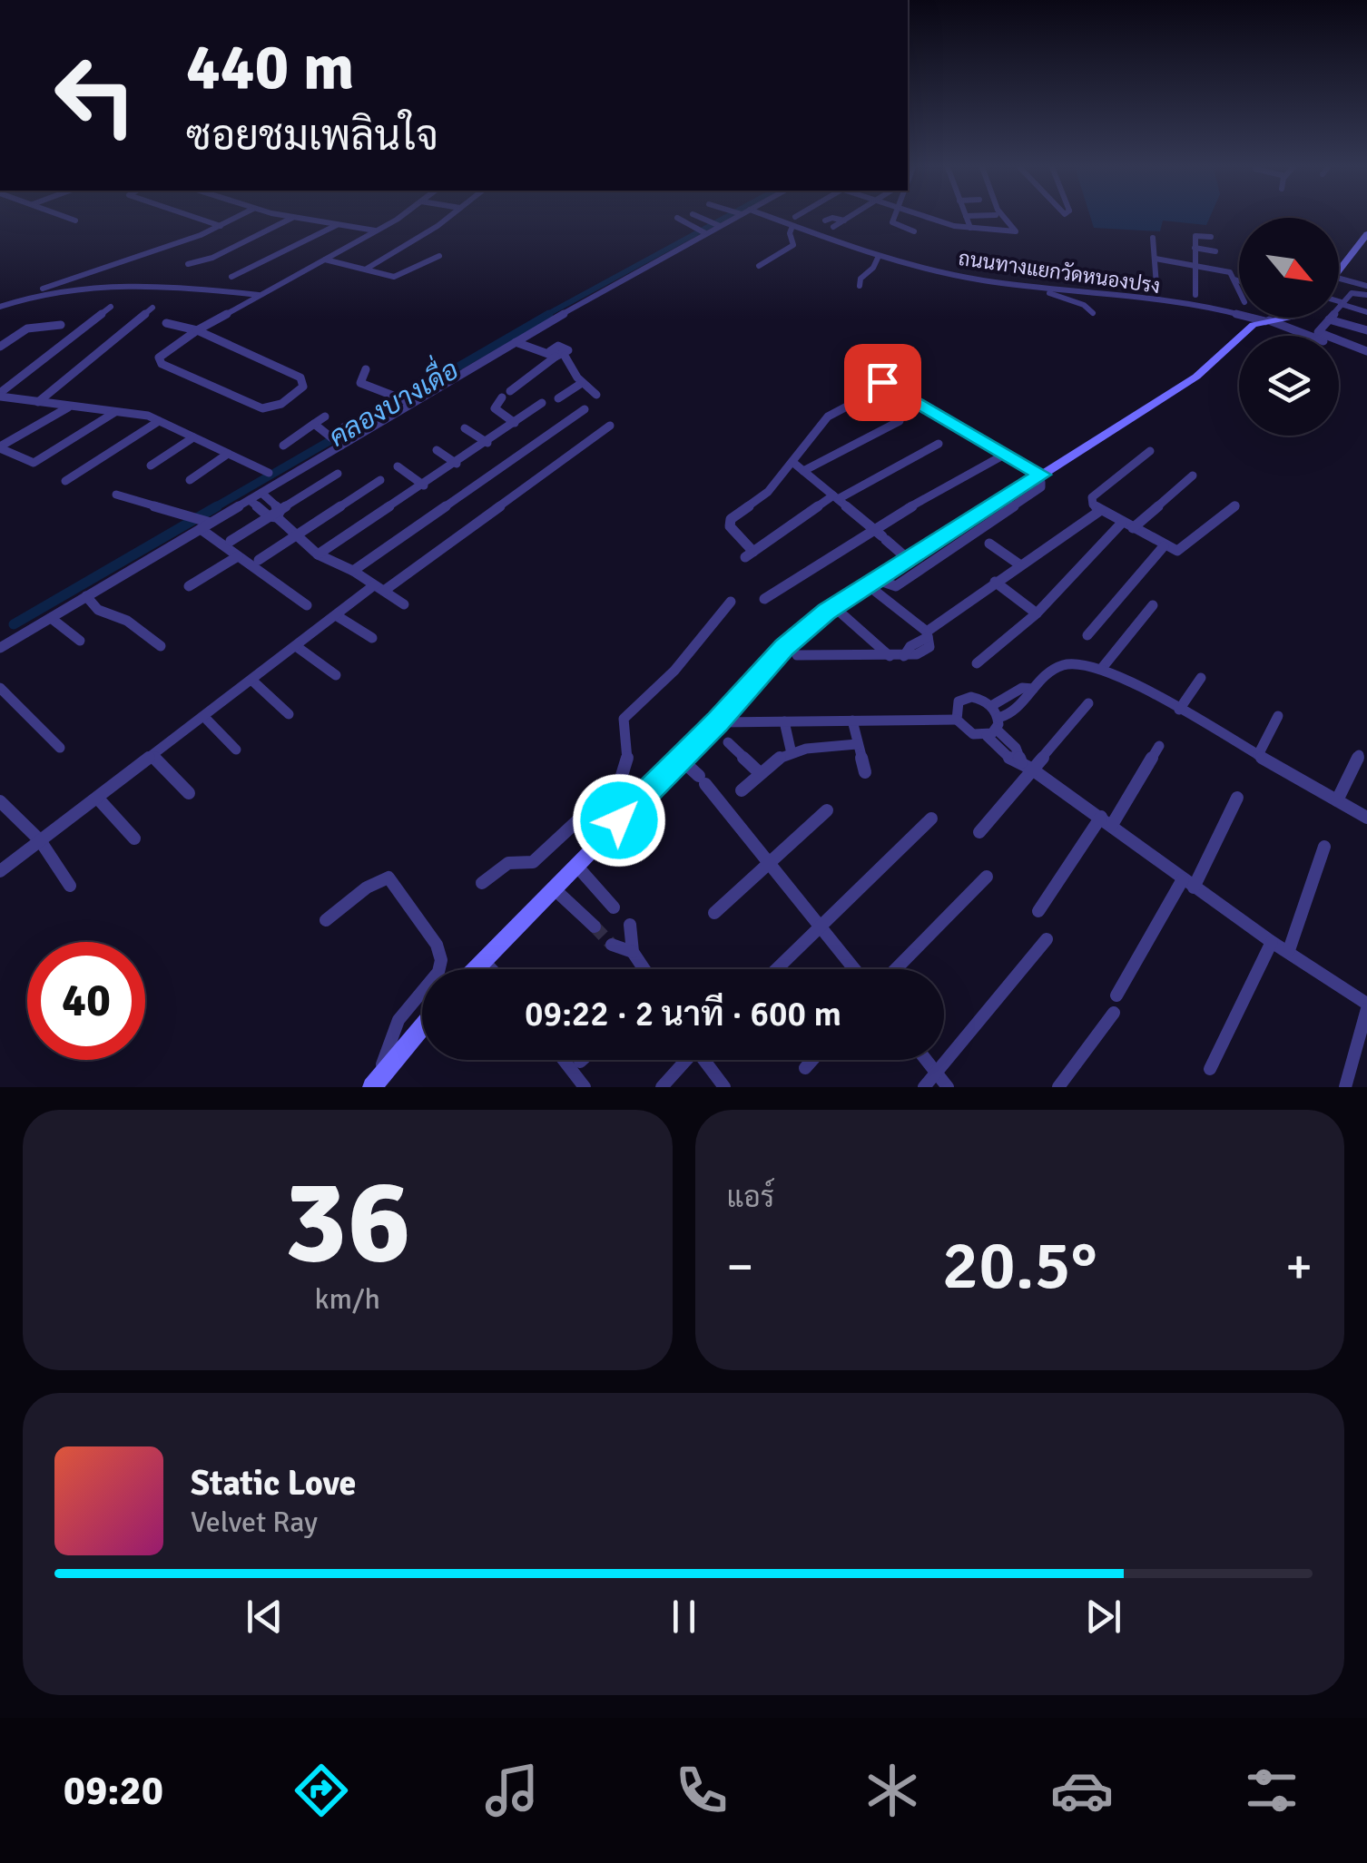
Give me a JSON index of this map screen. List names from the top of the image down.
{
  "streets": {
    "street": ["ถนนทางแยกวัดหนองปรง"]
  },
  "water": ["คลองบางเดื่อ"],
  "north": "bottom right",
  "page": {
    "turn": ["440 m", "ซอยชมเพลินใจ"],
    "limit": "40",
    "trip": "09:22 · 2 นาที · 600 m",
    "tile": [
      ["36", "km/h"],
      "แอร์"
    ],
    "heat": ["−", "20.5°", "+"],
    "song": ["Static Love", "Velvet Ray"],
    "tabs": "09:20"
  }
}
